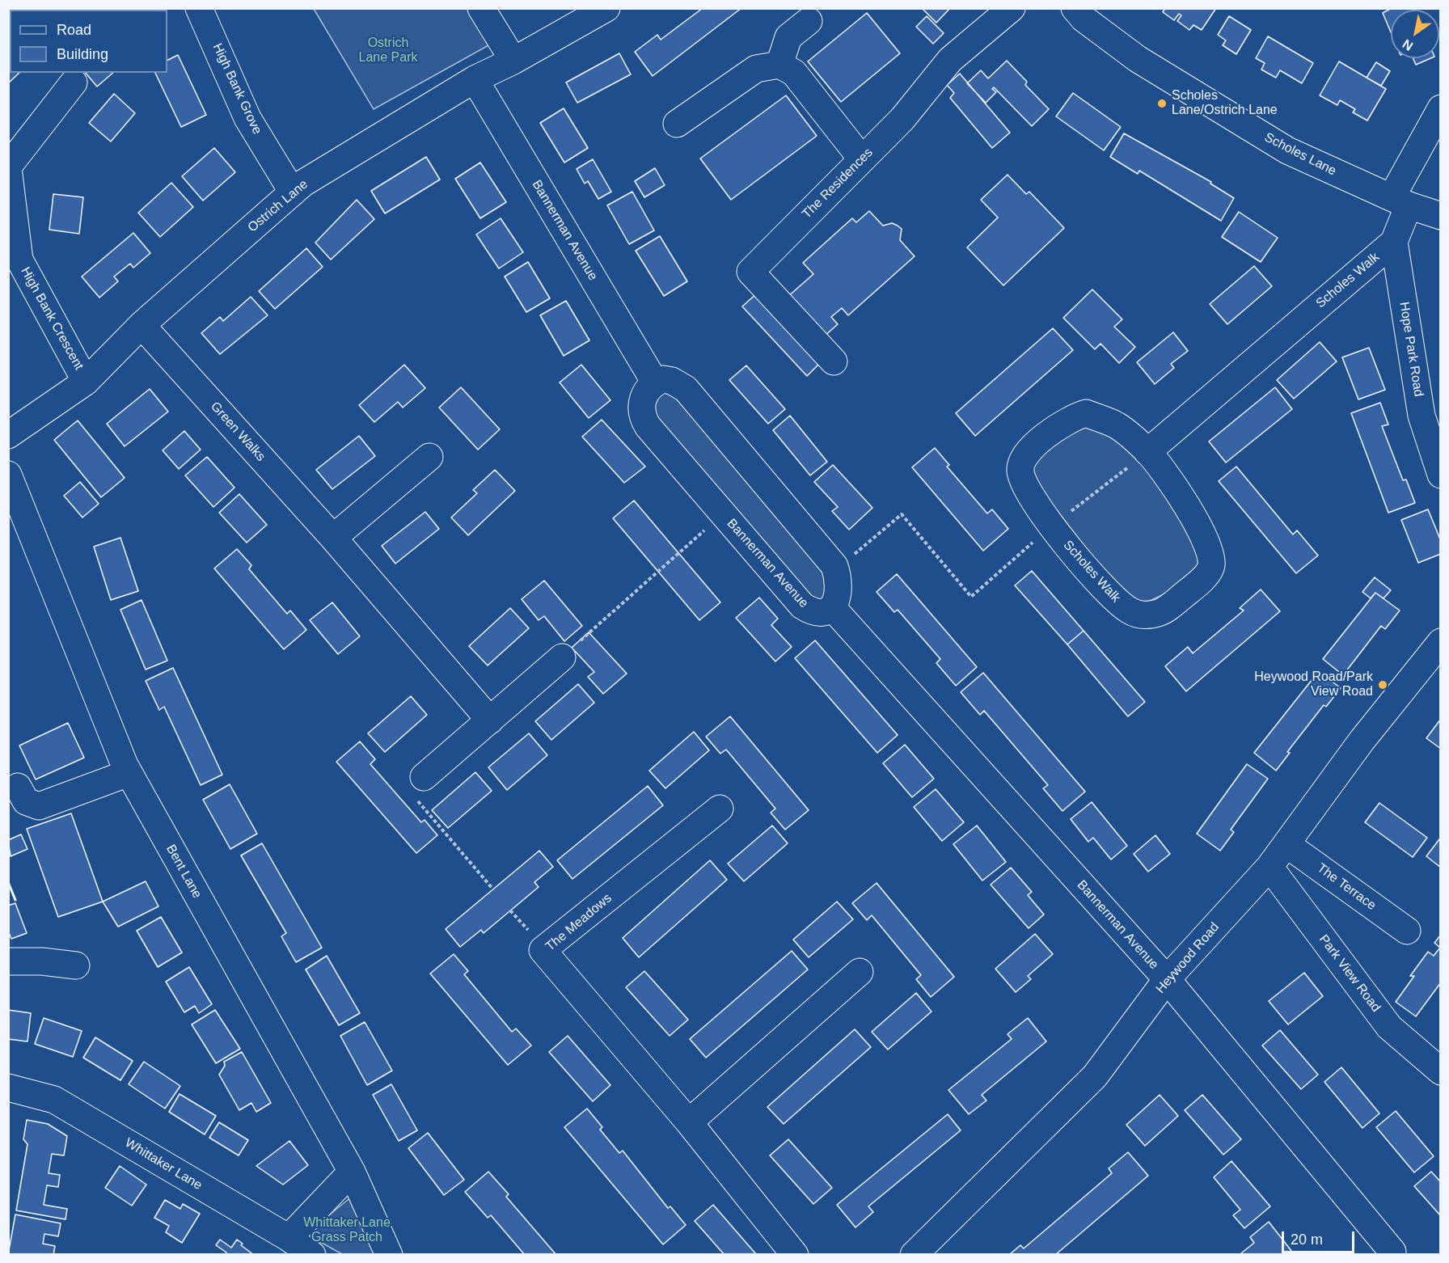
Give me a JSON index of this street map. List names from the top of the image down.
{
  "streets": {
    "street": [
      "High Bank Grove",
      "Scholes Lane",
      "The Residences",
      "Ostrich Lane",
      "Bannerman Avenue",
      "Scholes Walk",
      "High Bank Crescent",
      "Hope Park Road",
      "Green Walks",
      "Bent Lane",
      "The Terrace",
      "The Meadows",
      "Heywood Road",
      "Park View Road",
      "Whittaker Lane"
    ]
  },
  "crossings": [
    ["High Bank Grove", "Ostrich Lane"],
    ["Scholes Lane", "Scholes Walk"],
    ["Scholes Lane", "Hope Park Road"],
    ["Ostrich Lane", "Bannerman Avenue"],
    ["Ostrich Lane", "High Bank Crescent"],
    ["Ostrich Lane", "Green Walks"],
    ["Bannerman Avenue", "Heywood Road"],
    ["Scholes Walk", "Hope Park Road"],
    ["The Terrace", "Heywood Road"],
    ["Heywood Road", "Park View Road"]
  ],
  "parks": ["Ostrich Lane Park", "Whittaker Lane Grass Patch"],
  "places": ["Scholes Lane/Ostrich Lane", "Heywood Road/Park View Road"],
  "legend": ["Road", "Building"],
  "scale_bar": "20 m",
  "north": "bottom left"
}
